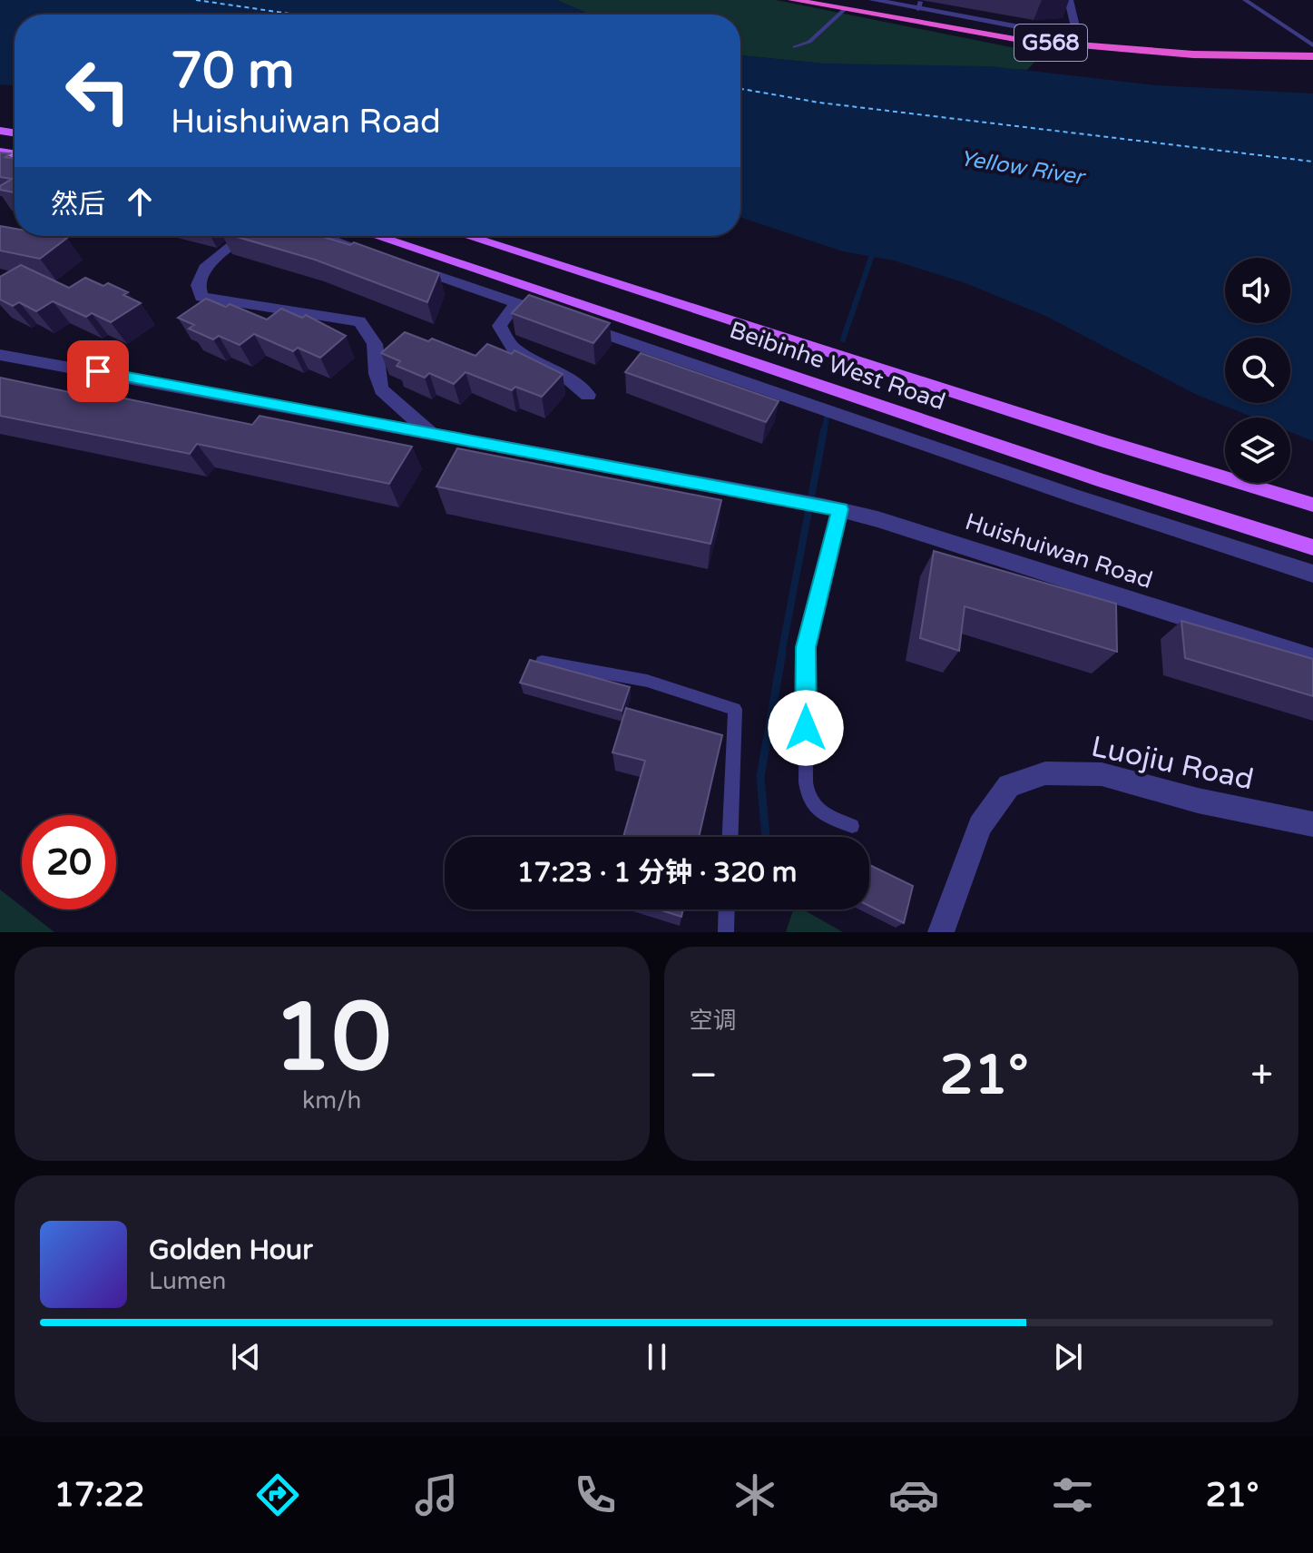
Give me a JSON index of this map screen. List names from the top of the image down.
{
  "streets": {
    "highway": ["G568"],
    "main road": ["Beibinhe West Road"],
    "street": ["Huishuiwan Road", "Luojiu Road"]
  },
  "water": ["Yellow River"],
  "page": {
    "turn": ["70 m", "Huishuiwan Road"],
    "then": "然后",
    "limit": "20",
    "trip": "17:23 · 1 分钟 · 320 m",
    "tile": [
      ["10", "km/h"],
      "空调"
    ],
    "heat": ["−", "21°", "+"],
    "song": ["Golden Hour", "Lumen"],
    "tabs": ["17:22", "21°"]
  }
}
